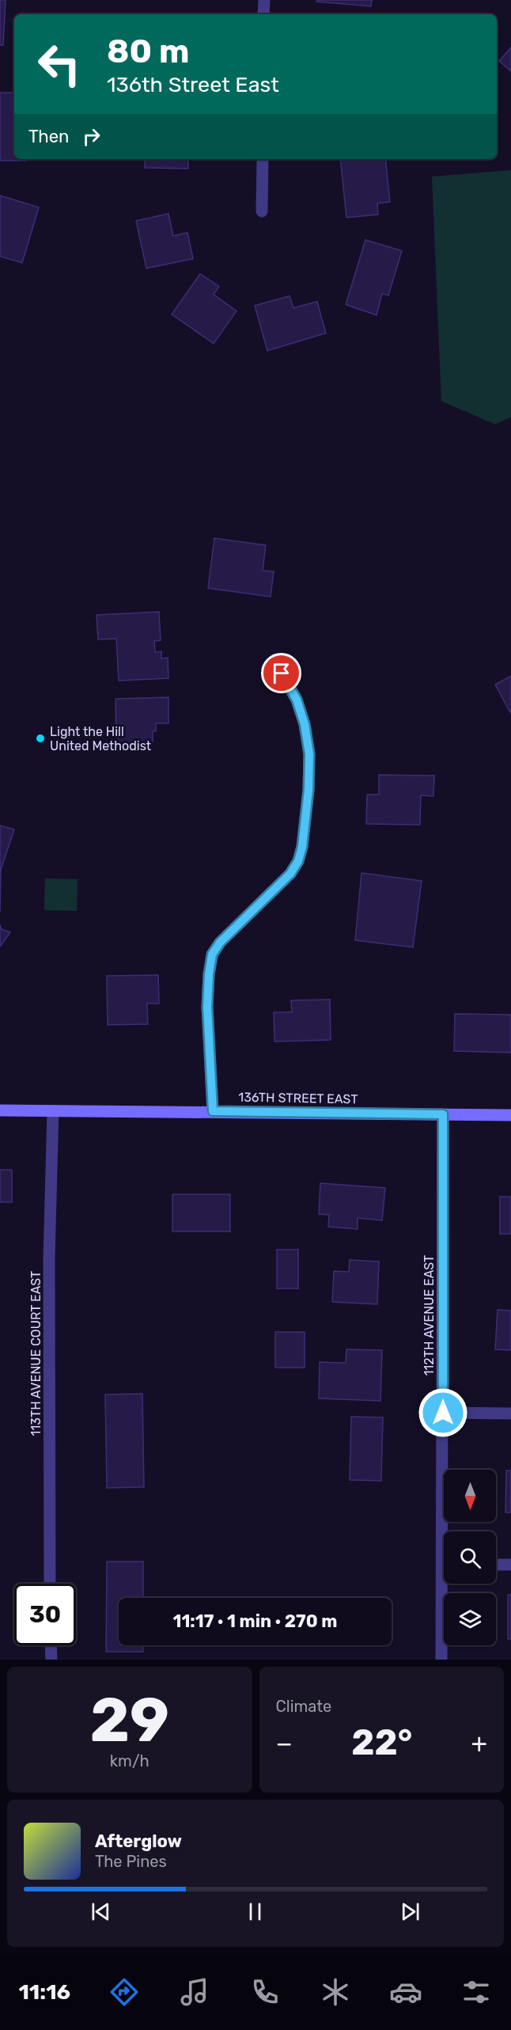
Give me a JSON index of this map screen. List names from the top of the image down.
{
  "streets": {
    "street": ["136TH STREET EAST", "112TH AVENUE EAST", "113TH AVENUE COURT EAST"]
  },
  "crossings": [
    ["136TH STREET EAST", "112TH AVENUE EAST"],
    ["136TH STREET EAST", "113TH AVENUE COURT EAST"]
  ],
  "places": ["Light the Hill United Methodist"],
  "north": "bottom",
  "page": {
    "turn": ["80 m", "136th Street East"],
    "then": "Then",
    "limit": "30",
    "trip": "11:17 · 1 min · 270 m",
    "tile": [
      ["29", "km/h"],
      "Climate"
    ],
    "heat": ["−", "22°", "+"],
    "song": ["Afterglow", "The Pines"],
    "tabs": "11:16"
  }
}
